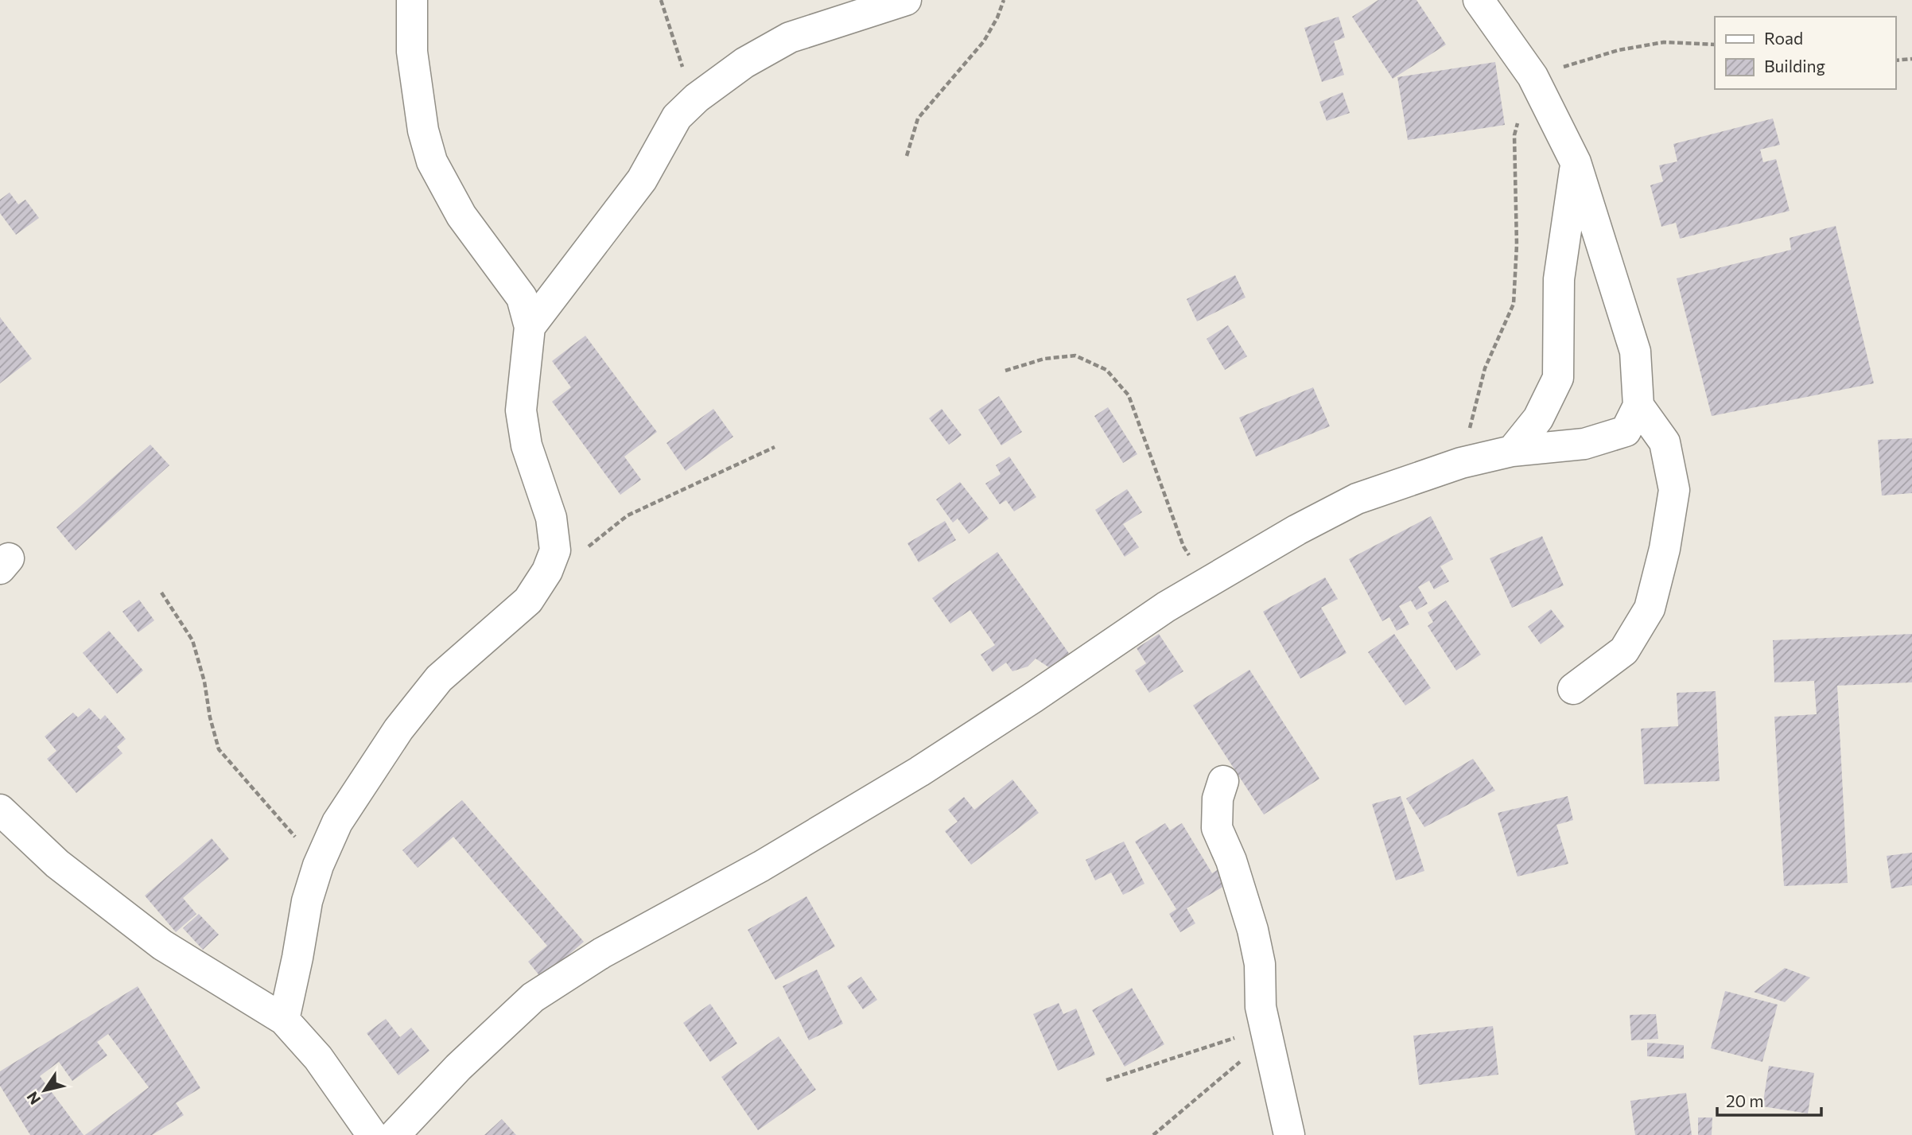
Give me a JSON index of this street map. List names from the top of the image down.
{
  "legend": ["Road", "Building"],
  "scale_bar": "20 m",
  "north": "bottom left"
}
